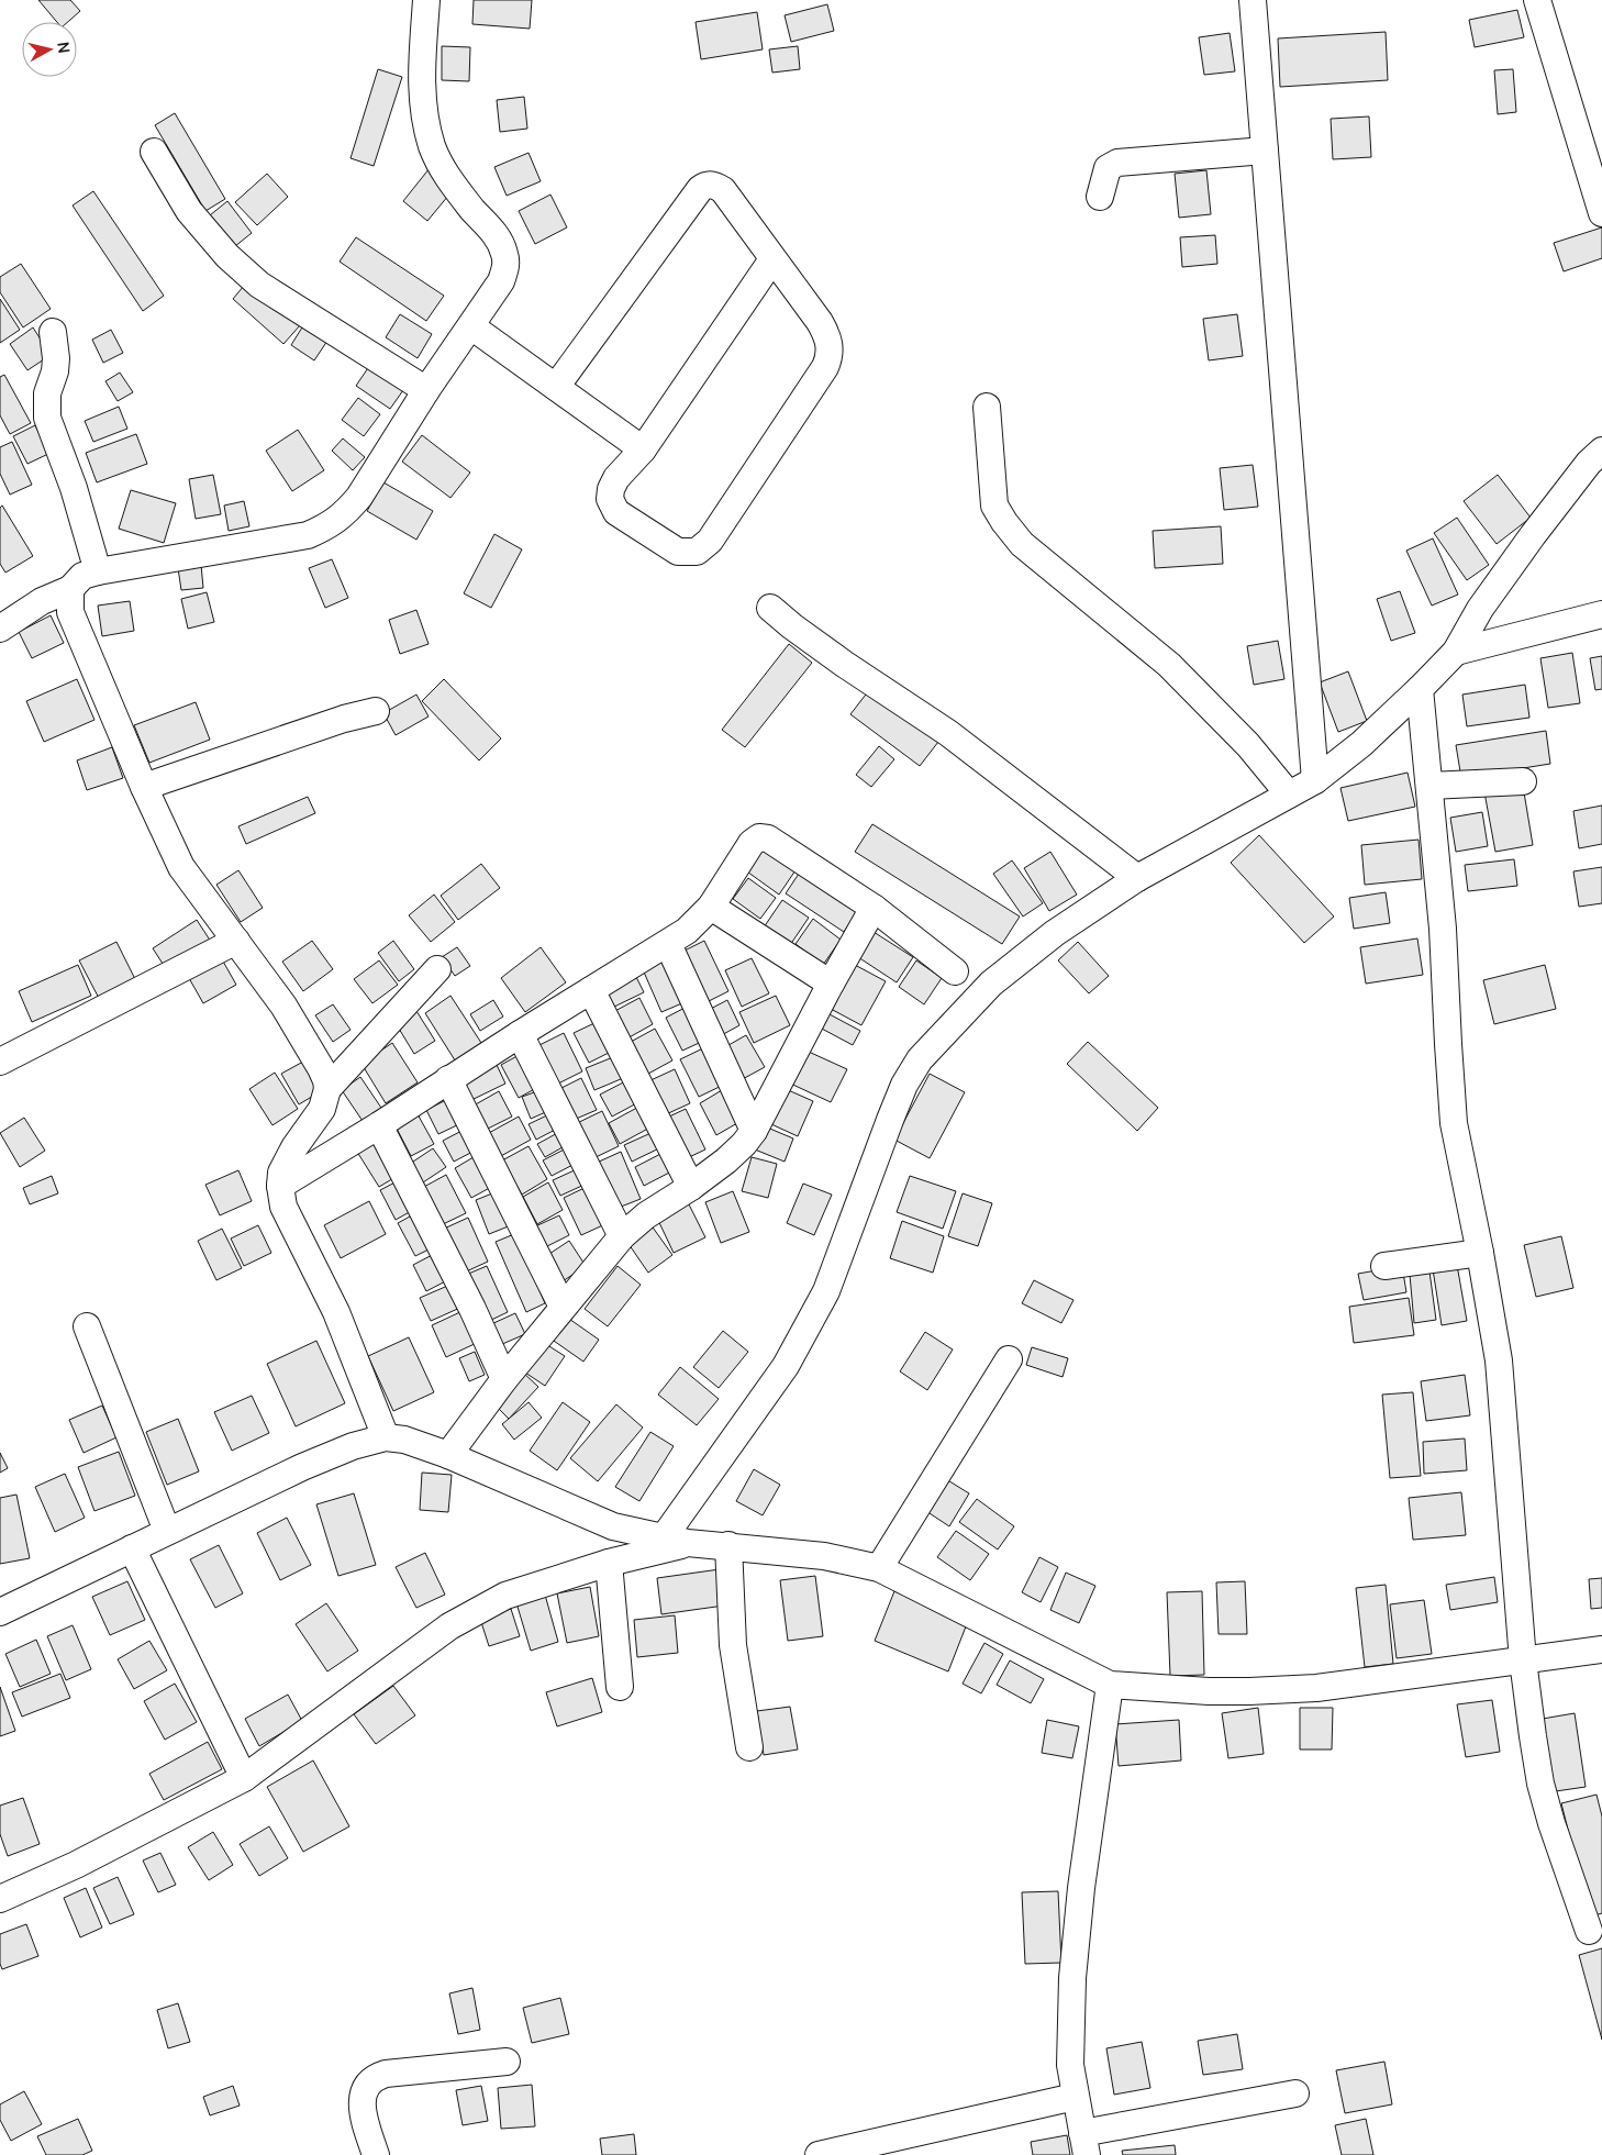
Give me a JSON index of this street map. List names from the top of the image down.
{
  "north": "right"
}
